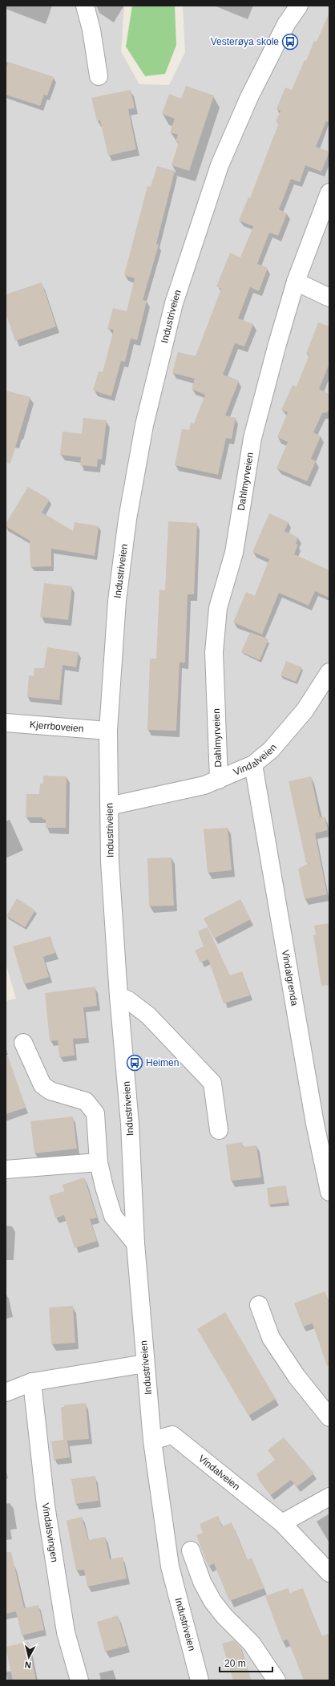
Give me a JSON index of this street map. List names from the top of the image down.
{
  "streets": {
    "street": [
      "Industriveien",
      "Dahlmyrveien",
      "Kjerrboveien",
      "Vindalveien",
      "Vindalgrenda",
      "Vindalsvingen"
    ]
  },
  "crossings": [
    ["Industriveien", "Kjerrboveien"],
    ["Industriveien", "Vindalveien"],
    ["Dahlmyrveien", "Vindalveien"],
    ["Vindalveien", "Vindalgrenda"]
  ],
  "places": {
    "bus stop": ["Vesterøya skole", "Heimen"]
  },
  "scale_bar": "20 m",
  "north": "bottom"
}
